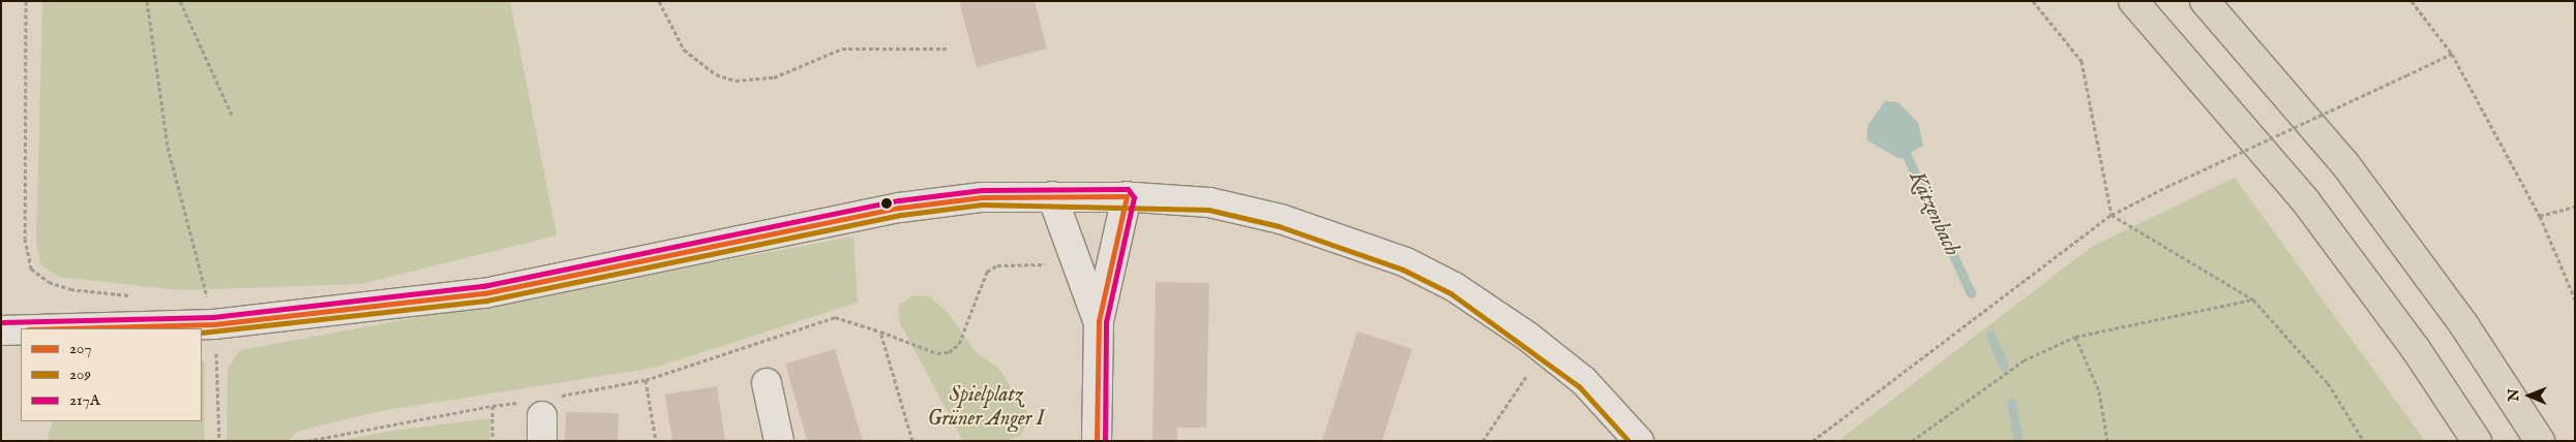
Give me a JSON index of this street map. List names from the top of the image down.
{
  "water": ["Kätzenbach"],
  "parks": ["Spielplatz Grüner Anger I"],
  "lines": ["transit line 217A", "transit line 207", "transit line 209"],
  "legend": ["207", "209", "217A"],
  "north": "left"
}
